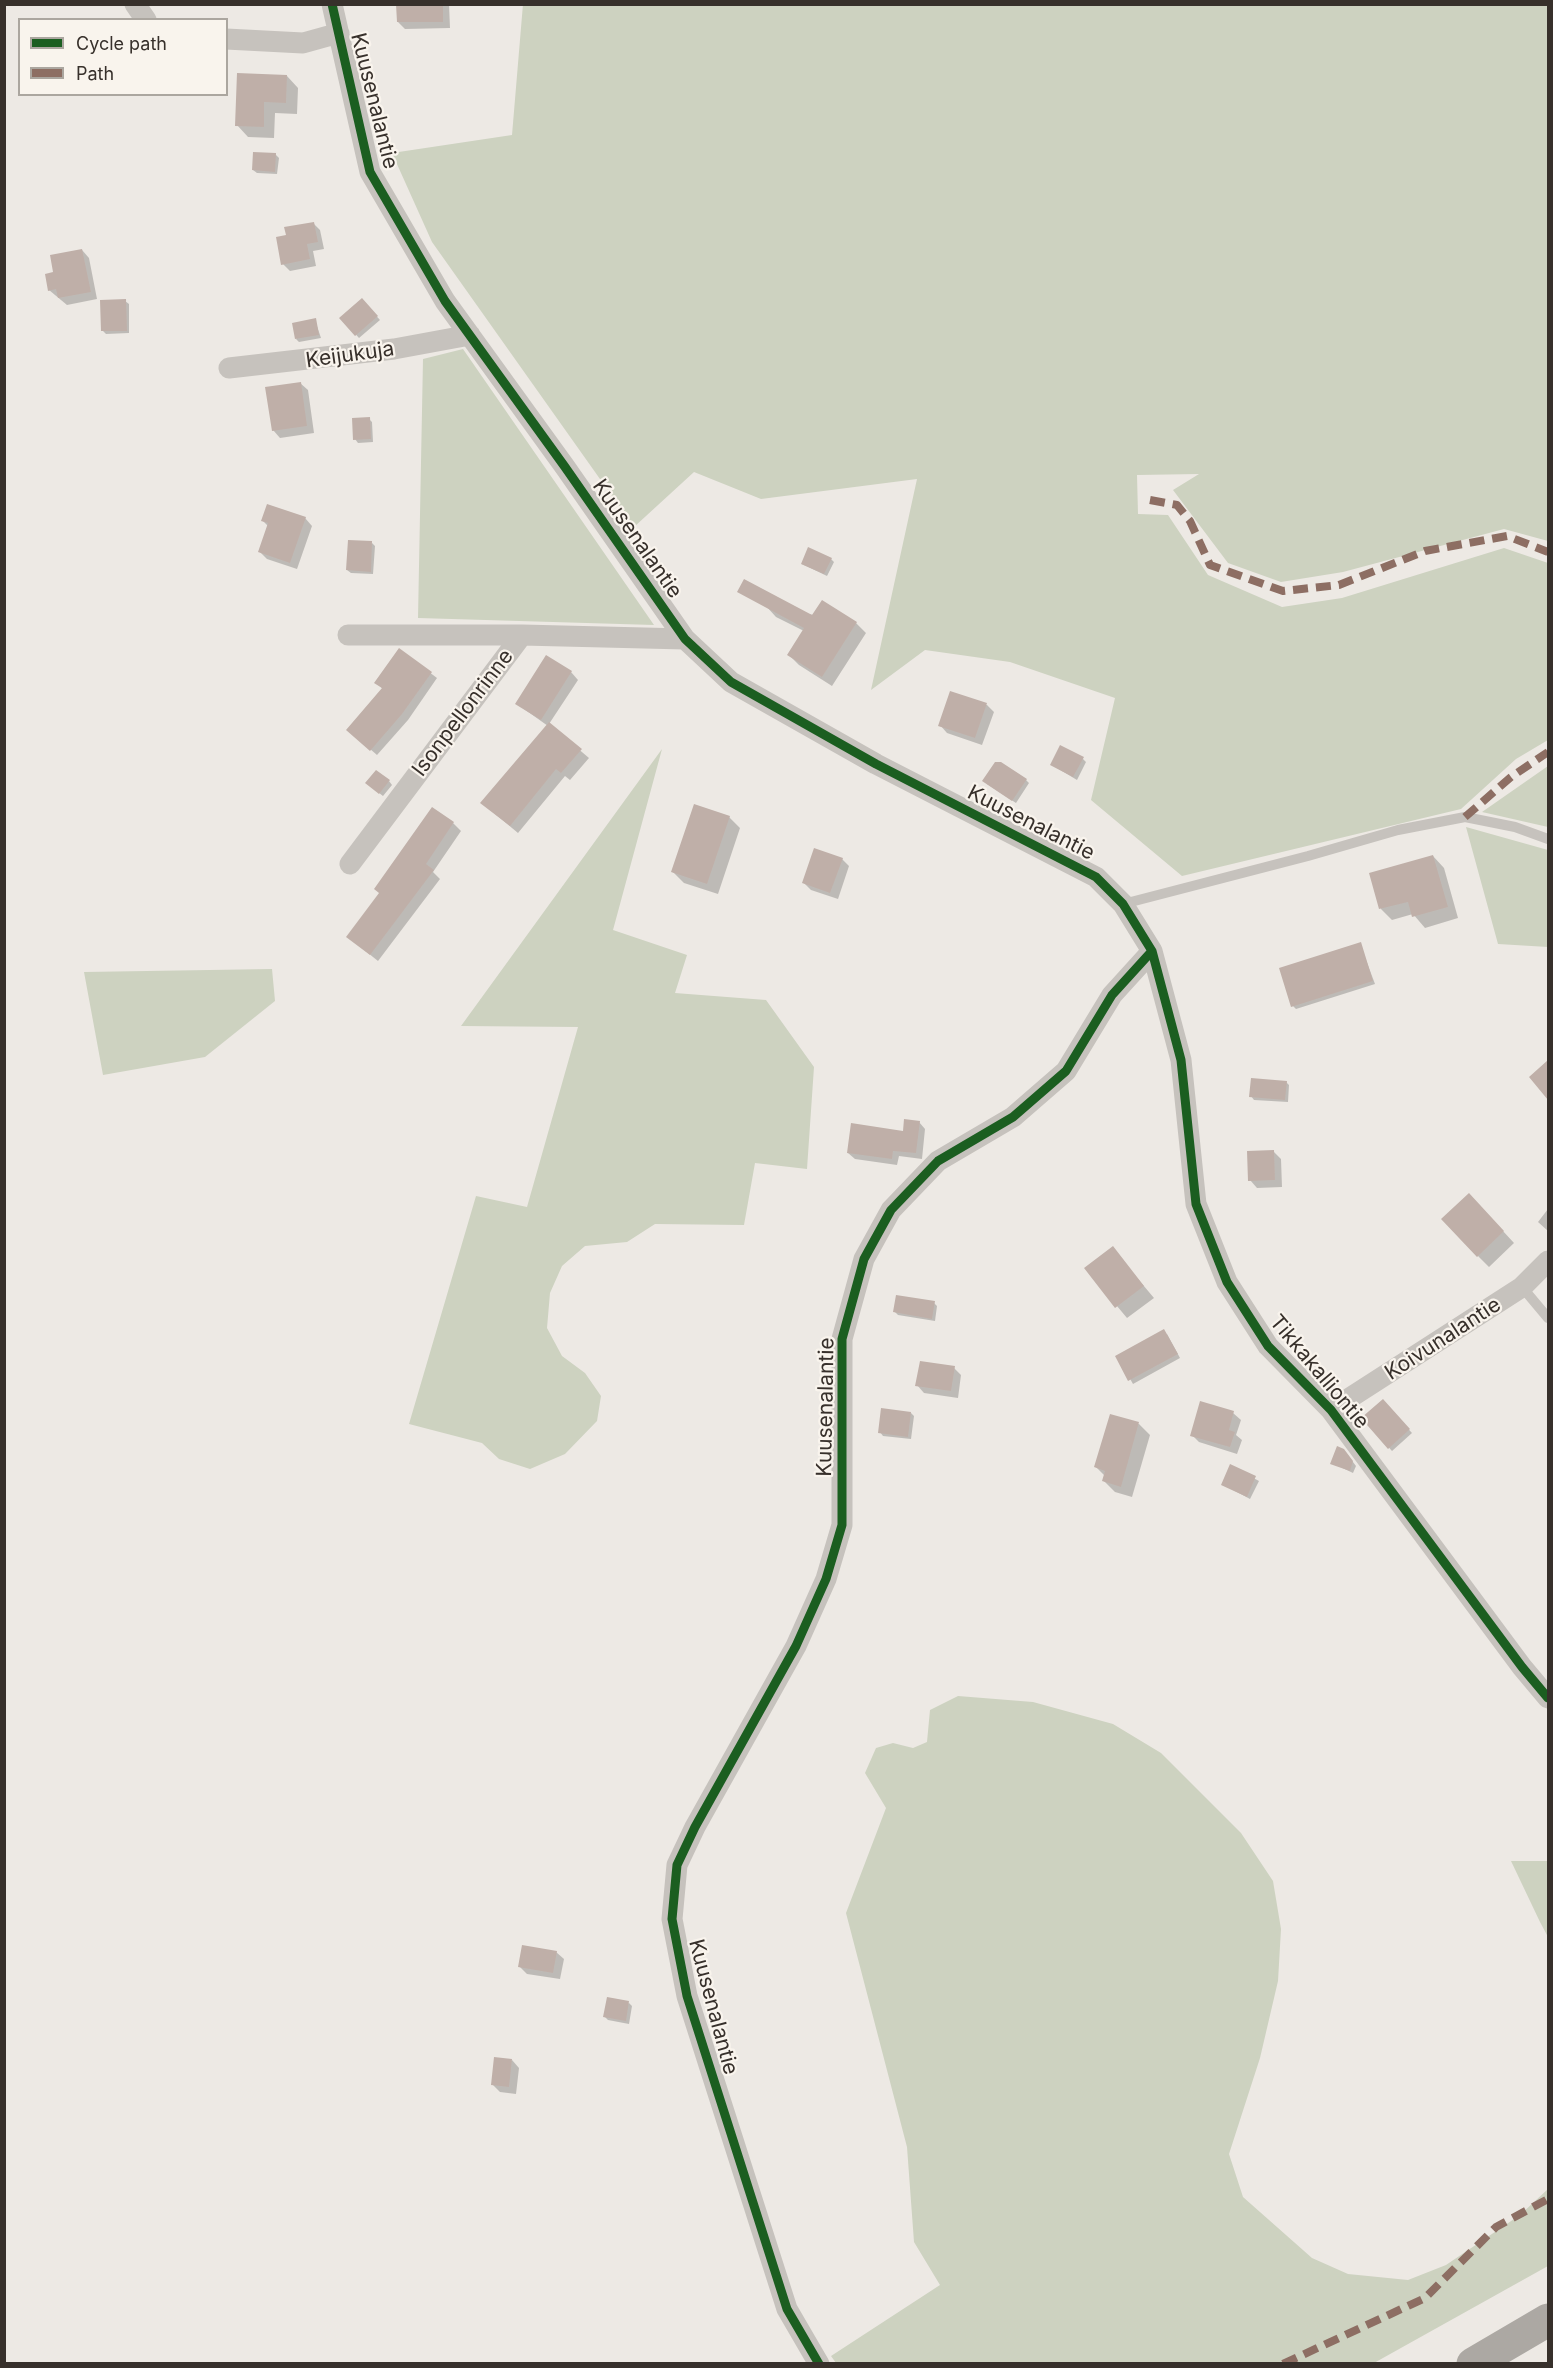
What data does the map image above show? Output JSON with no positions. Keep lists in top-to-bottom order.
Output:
{
  "streets": {
    "street": [
      "Kuusenalantie",
      "Keijukuja",
      "Isonpellonrinne",
      "Koivunalantie",
      "Tikkakalliontie"
    ]
  },
  "crossings": [
    ["Kuusenalantie", "Keijukuja"],
    ["Kuusenalantie", "Isonpellonrinne"],
    ["Kuusenalantie", "Tikkakalliontie"],
    ["Koivunalantie", "Tikkakalliontie"]
  ],
  "legend": ["Cycle path", "Path"]
}
